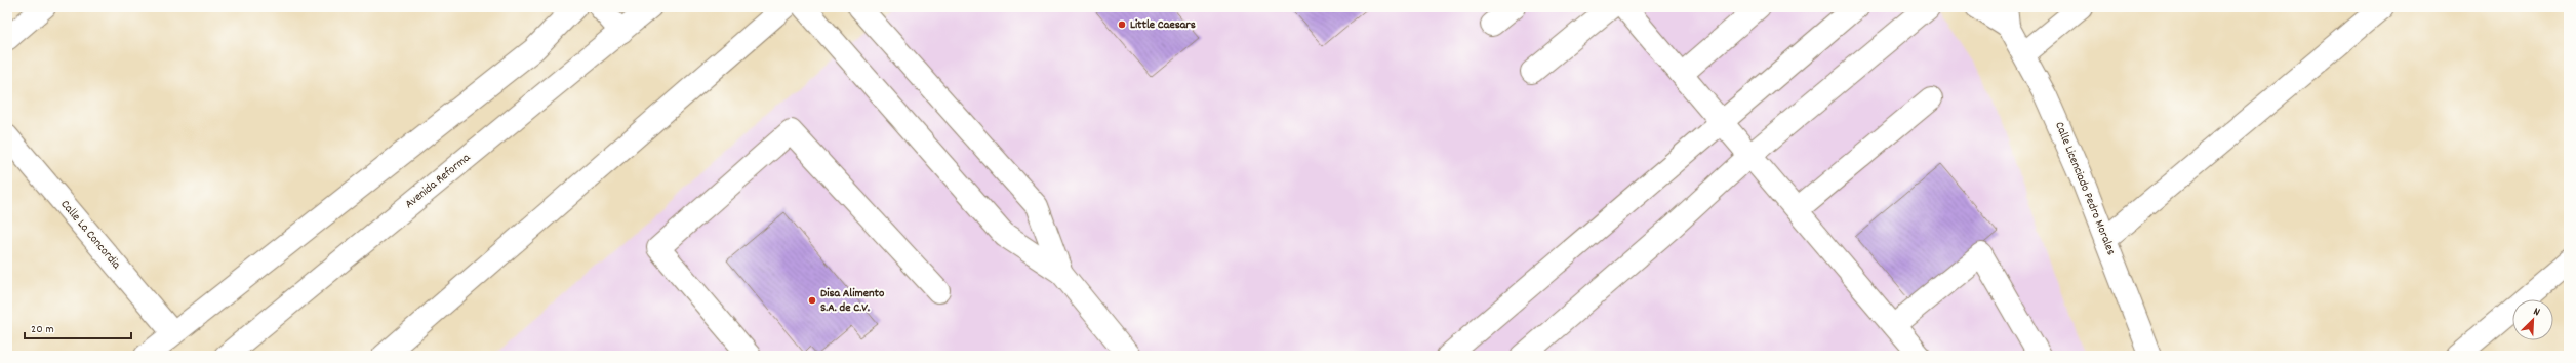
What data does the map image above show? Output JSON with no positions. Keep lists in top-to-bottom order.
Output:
{
  "streets": {
    "street": ["Avenida Reforma", "Calle Licenciado Pedro Morales", "Calle La Concordia"]
  },
  "places": ["Little Caesars", "Disa Alimento S.A. de C.V."],
  "scale_bar": "20 m",
  "north": "top right"
}
